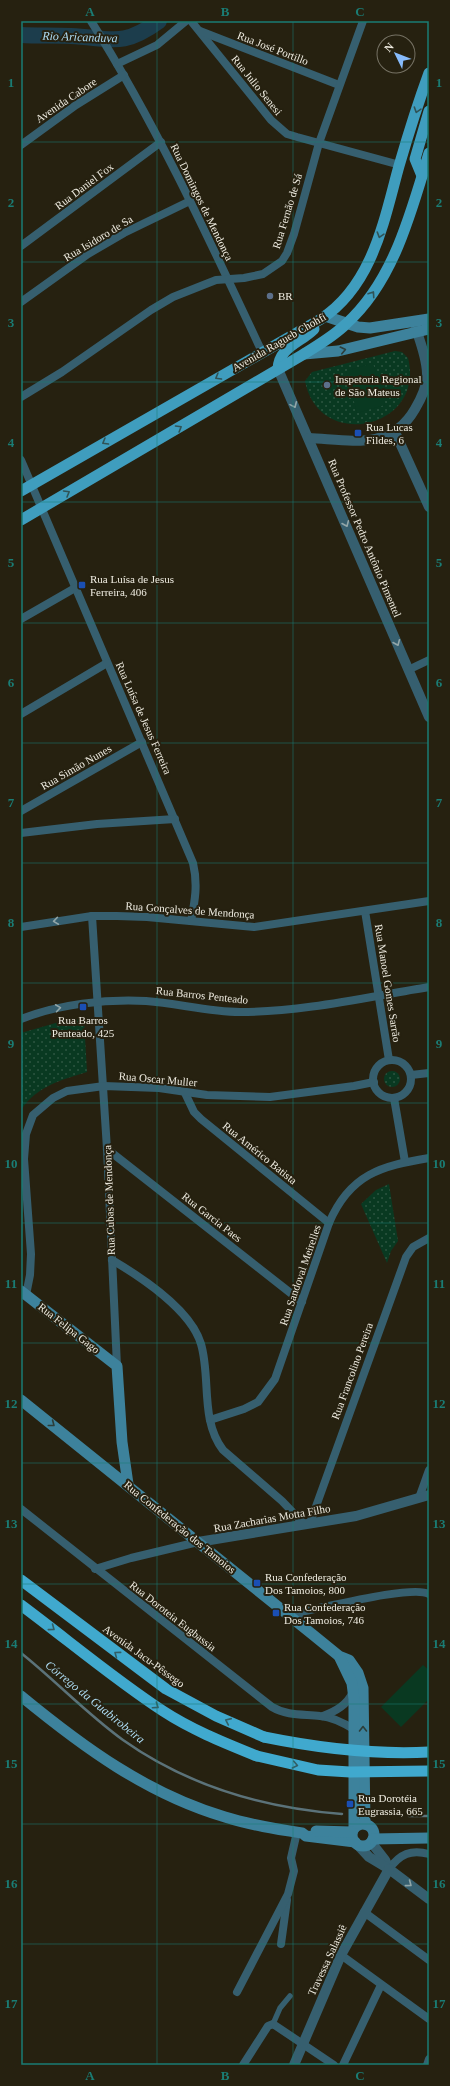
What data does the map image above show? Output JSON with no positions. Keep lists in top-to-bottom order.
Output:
{
  "streets": {
    "highway": ["Avenida Jacu-Pêssego"],
    "main road": [
      "Avenida Ragueb Chohfi",
      "Rua Cubas de Mendonça",
      "Rua Felipa Gago",
      "Rua Confederação dos Tamoios"
    ],
    "street": [
      "Rua José Portillo",
      "Rua Julio Senesi",
      "Avenida Cabore",
      "Rua Daniel Fox",
      "Rua Domingos de Mendonça",
      "Rua Fernão de Sá",
      "Rua Isidoro de Sa",
      "Rua Professor Pedro Antônio Pimentel",
      "Rua Luísa de Jesus Ferreira",
      "Rua Simão Nunes",
      "Rua Gonçalves de Mendonça",
      "Rua Manoel Gomes Sarrão",
      "Rua Barros Penteado",
      "Rua Oscar Muller",
      "Rua Américo Batista",
      "Rua Garcia Paes",
      "Rua Sandoval Meirelles",
      "Rua Francolino Pereira",
      "Rua Zacharias Motta Filho",
      "Rua Doroteia Eugbassia",
      "Travessa Salassiê"
    ]
  },
  "crossings": [
    ["Rua José Portillo", "Rua Julio Senesi"],
    ["Rua José Portillo", "Rua Fernão de Sá"],
    ["Rua Julio Senesi", "Rua Fernão de Sá"],
    ["Rua Julio Senesi", "Avenida Ragueb Chohfi"],
    ["Avenida Cabore", "Rua Domingos de Mendonça"],
    ["Rua Daniel Fox", "Rua Domingos de Mendonça"],
    ["Rua Domingos de Mendonça", "Rua Fernão de Sá"],
    ["Rua Domingos de Mendonça", "Rua Isidoro de Sa"],
    ["Rua Domingos de Mendonça", "Avenida Ragueb Chohfi"],
    ["Avenida Ragueb Chohfi", "Rua Professor Pedro Antônio Pimentel"],
    ["Avenida Ragueb Chohfi", "Rua Luísa de Jesus Ferreira"],
    ["Rua Luísa de Jesus Ferreira", "Rua Simão Nunes"],
    ["Rua Luísa de Jesus Ferreira", "Rua Gonçalves de Mendonça"],
    ["Rua Gonçalves de Mendonça", "Rua Manoel Gomes Sarrão"],
    ["Rua Gonçalves de Mendonça", "Rua Cubas de Mendonça"],
    ["Rua Manoel Gomes Sarrão", "Rua Barros Penteado"],
    ["Rua Manoel Gomes Sarrão", "Rua Oscar Muller"],
    ["Rua Barros Penteado", "Rua Cubas de Mendonça"],
    ["Rua Oscar Muller", "Rua Américo Batista"],
    ["Rua Oscar Muller", "Rua Cubas de Mendonça"],
    ["Rua Oscar Muller", "Rua Felipa Gago"],
    ["Rua Américo Batista", "Rua Sandoval Meirelles"],
    ["Rua Cubas de Mendonça", "Rua Garcia Paes"],
    ["Rua Cubas de Mendonça", "Rua Felipa Gago"],
    ["Rua Cubas de Mendonça", "Rua Confederação dos Tamoios"],
    ["Rua Garcia Paes", "Rua Sandoval Meirelles"],
    ["Rua Francolino Pereira", "Rua Zacharias Motta Filho"],
    ["Rua Zacharias Motta Filho", "Rua Confederação dos Tamoios"],
    ["Rua Zacharias Motta Filho", "Rua Doroteia Eugbassia"],
    ["Rua Confederação dos Tamoios", "Rua Doroteia Eugbassia"]
  ],
  "one_way": ["Rua Professor Pedro Antônio Pimentel"],
  "water": ["Rio Aricanduva", "Córrego da Guabirobeira"],
  "places": {
    "other": ["BR", "Inspetoria Regional de São Mateus"],
    "transit": [
      "Rua Lucas Fildes, 6",
      "Rua Luísa de Jesus Ferreira, 406",
      "Rua Barros Penteado, 425",
      "Rua Confederação Dos Tamoios, 800",
      "Rua Confederação Dos Tamoios, 746",
      "Rua Dorotéia Eugrassia, 665"
    ]
  },
  "north": "top left",
  "grid": {
    "columns": ["A", "B", "C"],
    "rows": [
      "1",
      "2",
      "3",
      "4",
      "5",
      "6",
      "7",
      "8",
      "9",
      "10",
      "11",
      "12",
      "13",
      "14",
      "15",
      "16",
      "17"
    ]
  }
}
